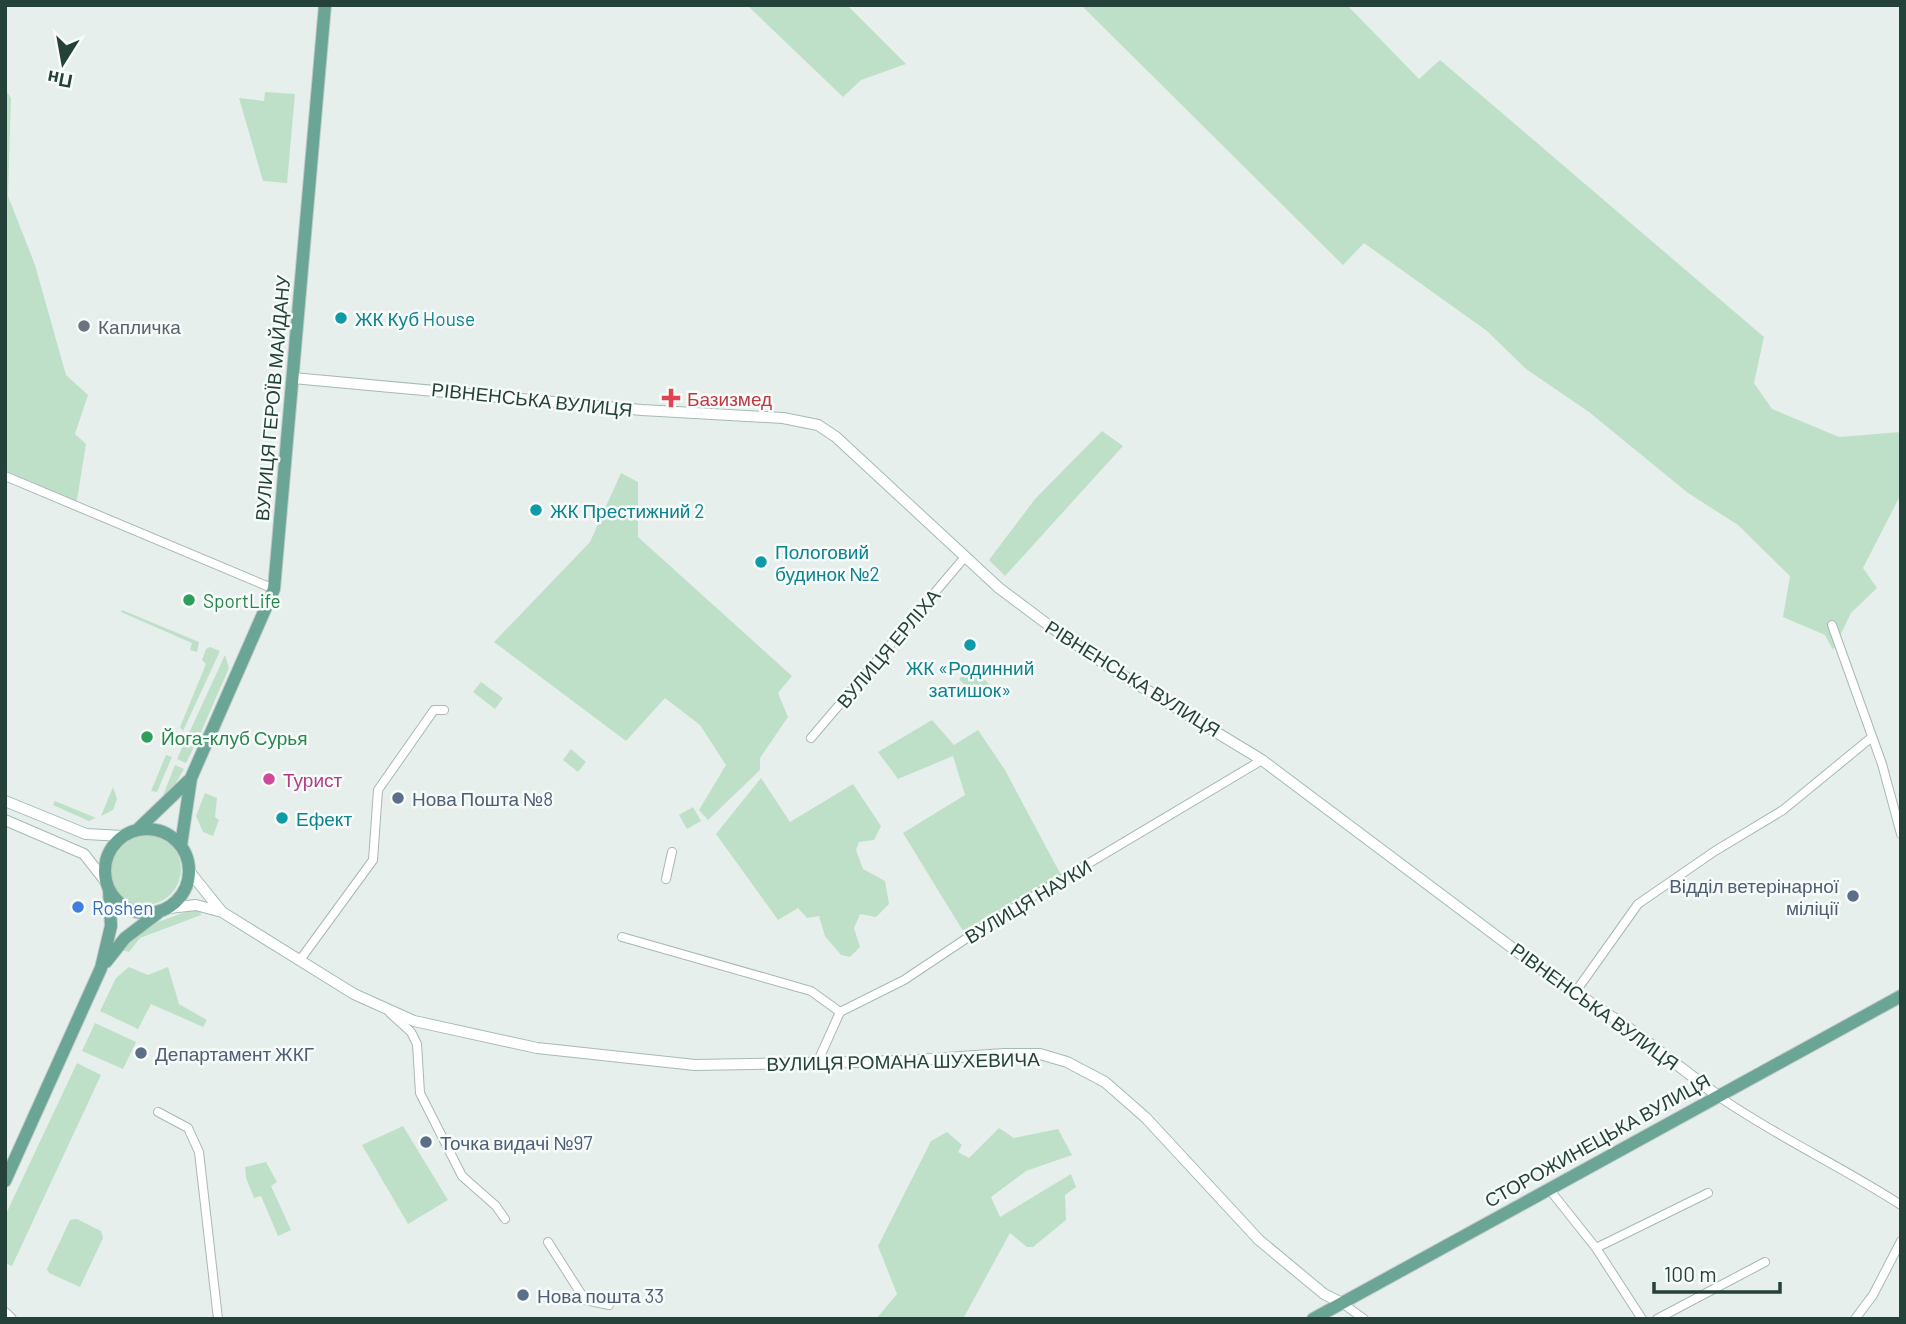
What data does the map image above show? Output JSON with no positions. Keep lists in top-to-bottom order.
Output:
{
  "streets": {
    "main road": ["ВУЛИЦЯ ГЕРОЇВ МАЙДАНУ", "СТОРОЖИНЕЦЬКА ВУЛИЦЯ"],
    "street": [
      "РІВНЕНСЬКА ВУЛИЦЯ",
      "ВУЛИЦЯ ЕРЛІХА",
      "ВУЛИЦЯ НАУКИ",
      "ВУЛИЦЯ РОМАНА ШУХЕВИЧА"
    ]
  },
  "crossings": [
    ["ВУЛИЦЯ ГЕРОЇВ МАЙДАНУ", "РІВНЕНСЬКА ВУЛИЦЯ"],
    ["РІВНЕНСЬКА ВУЛИЦЯ", "ВУЛИЦЯ ЕРЛІХА"],
    ["РІВНЕНСЬКА ВУЛИЦЯ", "ВУЛИЦЯ НАУКИ"],
    ["РІВНЕНСЬКА ВУЛИЦЯ", "СТОРОЖИНЕЦЬКА ВУЛИЦЯ"],
    ["ВУЛИЦЯ РОМАНА ШУХЕВИЧА", "СТОРОЖИНЕЦЬКА ВУЛИЦЯ"]
  ],
  "places": {
    "other": [
      "ЖК Куб House",
      "Капличка",
      "ЖК Престижний 2",
      "Пологовий будинок №2",
      "SportLife",
      "ЖК «Родинний затишок»",
      "Йога-клуб Сурья",
      "Турист",
      "Нова Пошта №8",
      "Ефект",
      "Відділ ветерінарної міліції",
      "Roshen",
      "Департамент ЖКГ",
      "Точка видачі №97",
      "Нова пошта 33"
    ],
    "health": ["Базизмед"]
  },
  "scale_bar": "100 m",
  "north": "bottom"
}
